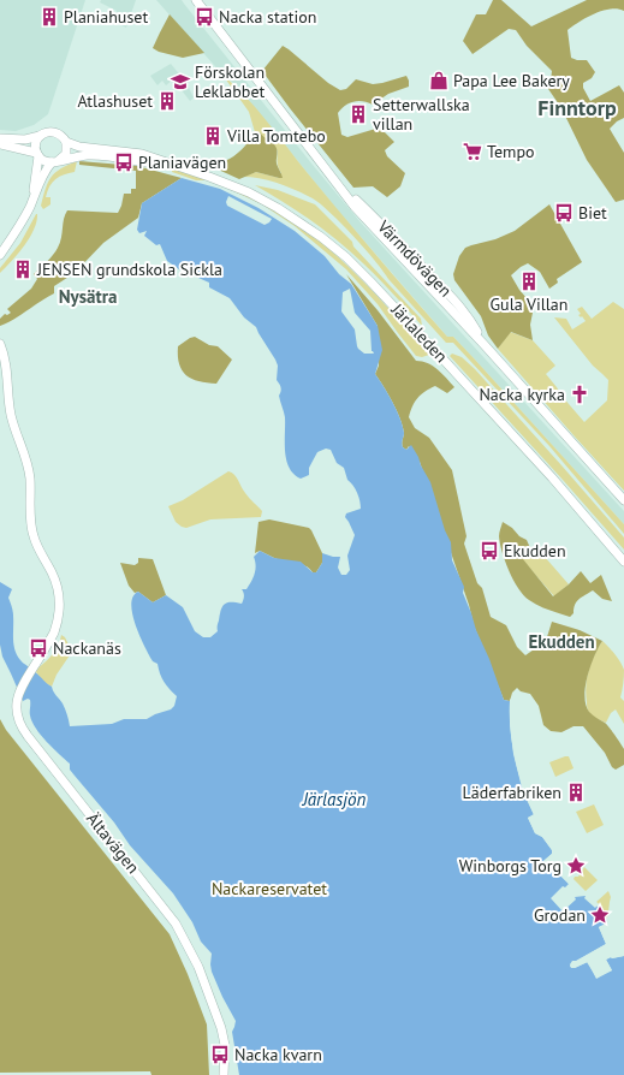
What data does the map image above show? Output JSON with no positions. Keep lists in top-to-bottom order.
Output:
{
  "streets": {
    "main road": ["Värmdövägen", "Järlaleden", "Ältavägen"]
  },
  "districts": ["Finntorp", "Nysätra", "Ekudden"],
  "water": ["Järlasjön"],
  "parks": ["Nackareservatet"],
  "places": {
    "building": [
      "Planiahuset",
      "Atlashuset",
      "Setterwallska villan",
      "Villa Tomtebo",
      "JENSEN grundskola Sickla",
      "Gula Villan",
      "Läderfabriken"
    ],
    "bus stop": [
      "Nacka station",
      "Planiavägen",
      "Biet",
      "Ekudden",
      "Nackanäs",
      "Nacka kvarn"
    ],
    "shop": ["Papa Lee Bakery"],
    "school or university": ["Förskolan Leklabbet"],
    "supermarket": ["Tempo"],
    "church": ["Nacka kyrka"],
    "place": ["Winborgs Torg", "Grodan"]
  }
}
